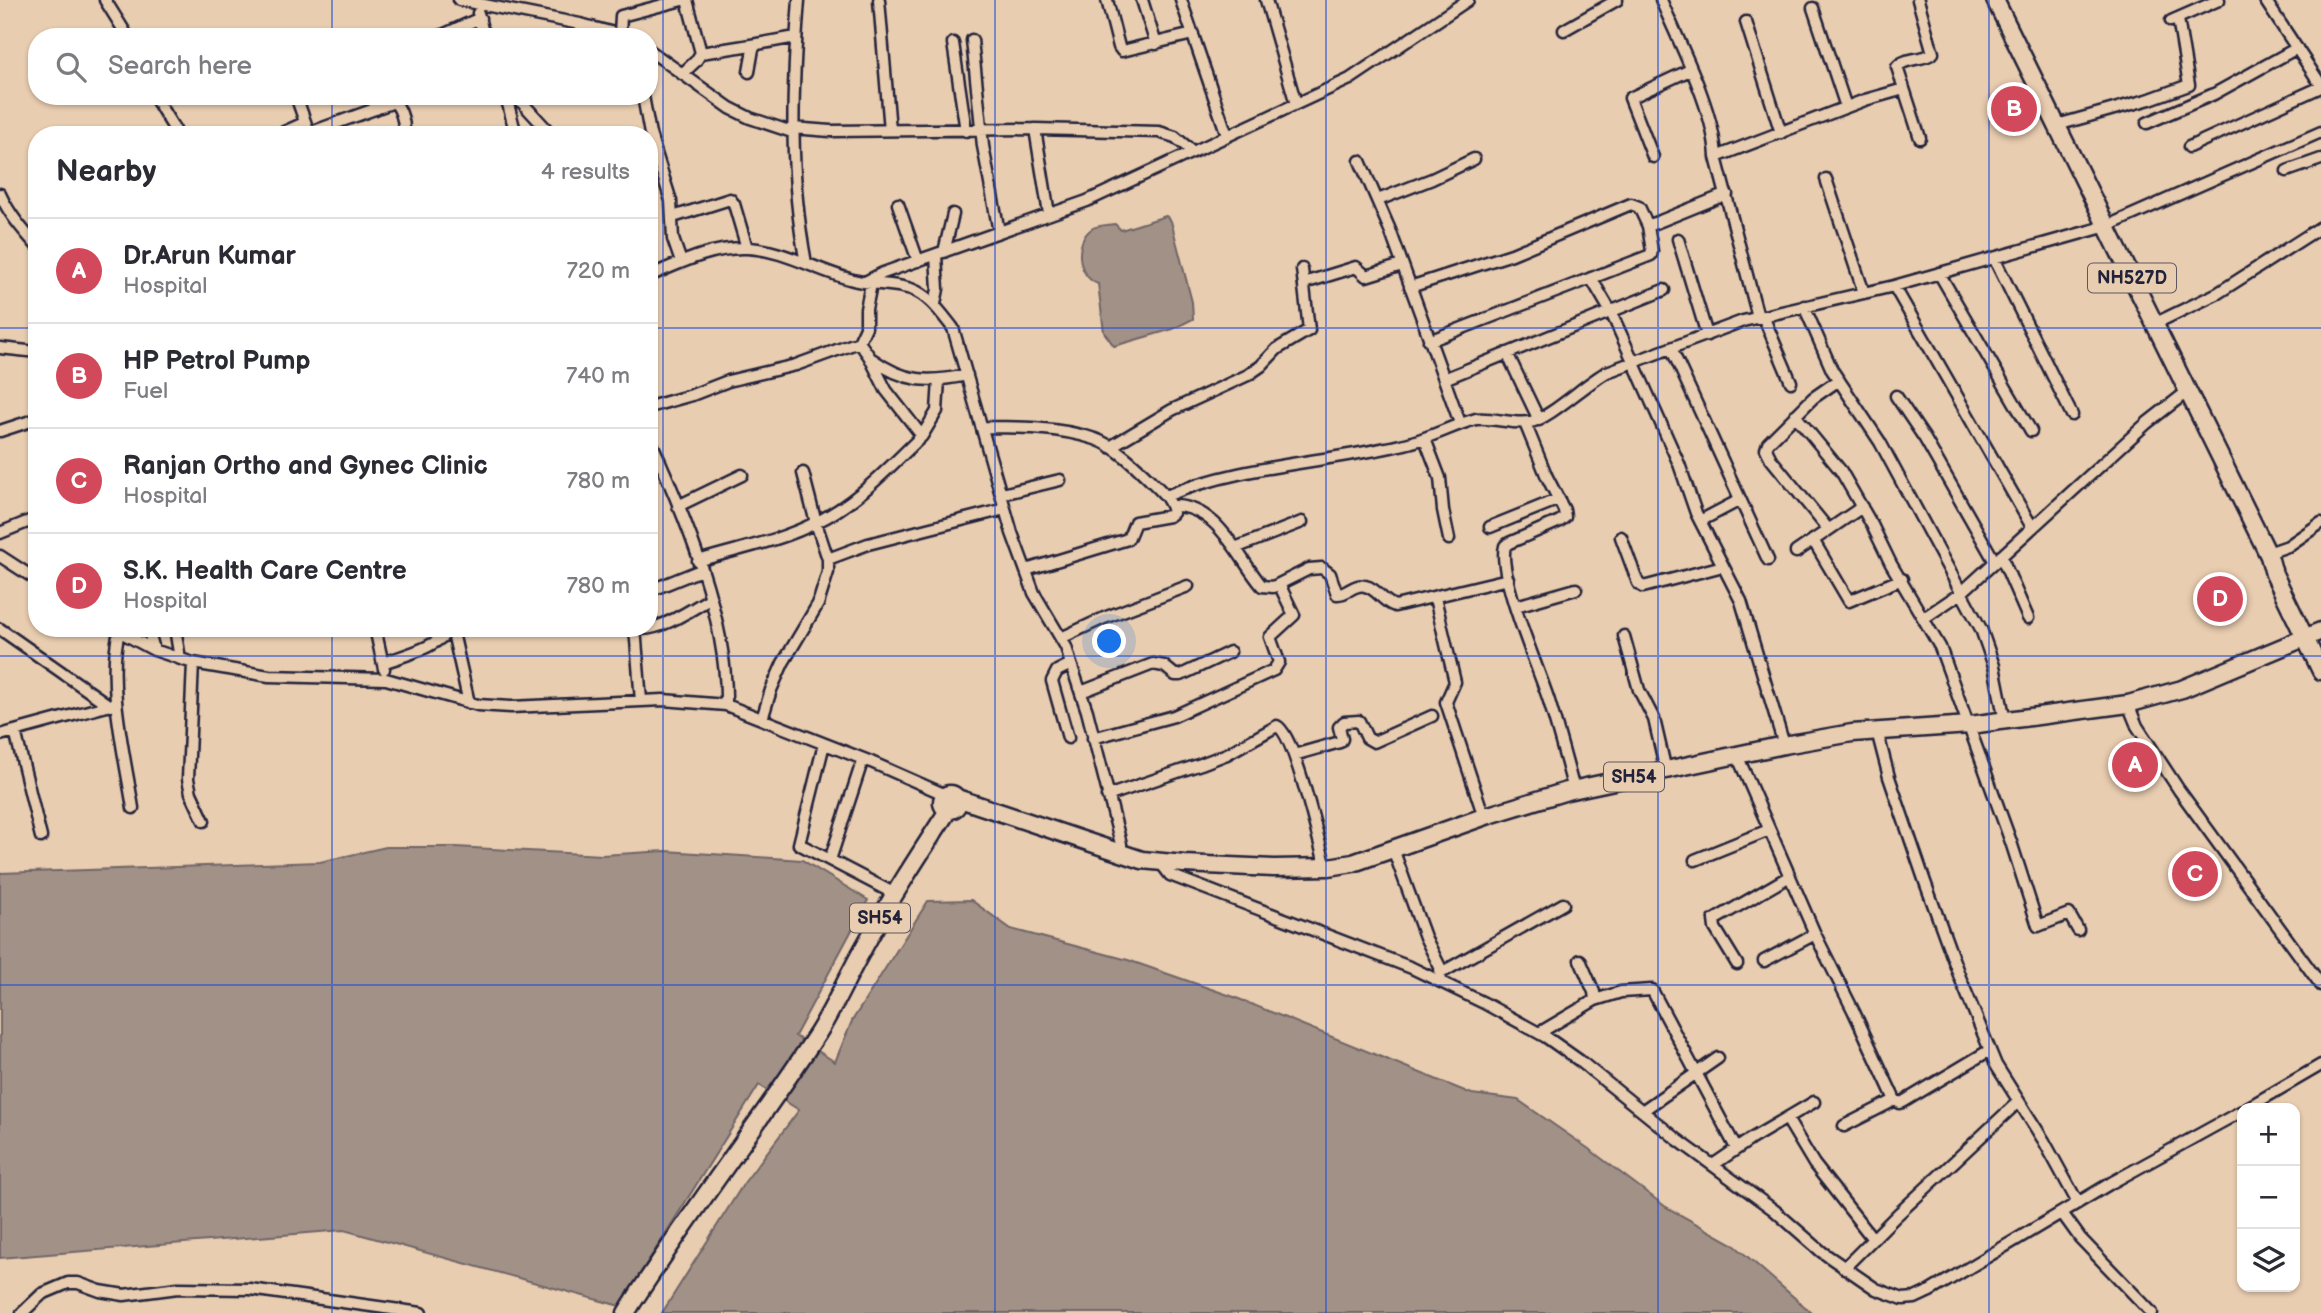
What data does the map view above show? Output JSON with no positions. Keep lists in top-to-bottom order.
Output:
{
  "streets": {
    "main road": ["NH527D", "SH54"]
  },
  "crossings": [
    ["NH527D", "SH54"]
  ],
  "page": {
    "search": "Search here",
    "pins": [
      "B",
      "D",
      "A",
      "C"
    ],
    "heading": ["Nearby", "4 results"],
    "list": [
      {
        "mark": "A",
        "name": "Dr.Arun Kumar",
        "note": "Hospital",
        "value": "720 m"
      },
      {
        "mark": "B",
        "name": "HP Petrol Pump",
        "note": "Fuel",
        "value": "740 m"
      },
      {
        "mark": "C",
        "name": "Ranjan Ortho and Gynec Clinic",
        "note": "Hospital",
        "value": "780 m"
      },
      {
        "mark": "D",
        "name": "S.K. Health Care Centre",
        "note": "Hospital",
        "value": "780 m"
      }
    ],
    "map_buttons": ["+", "−"]
  }
}
